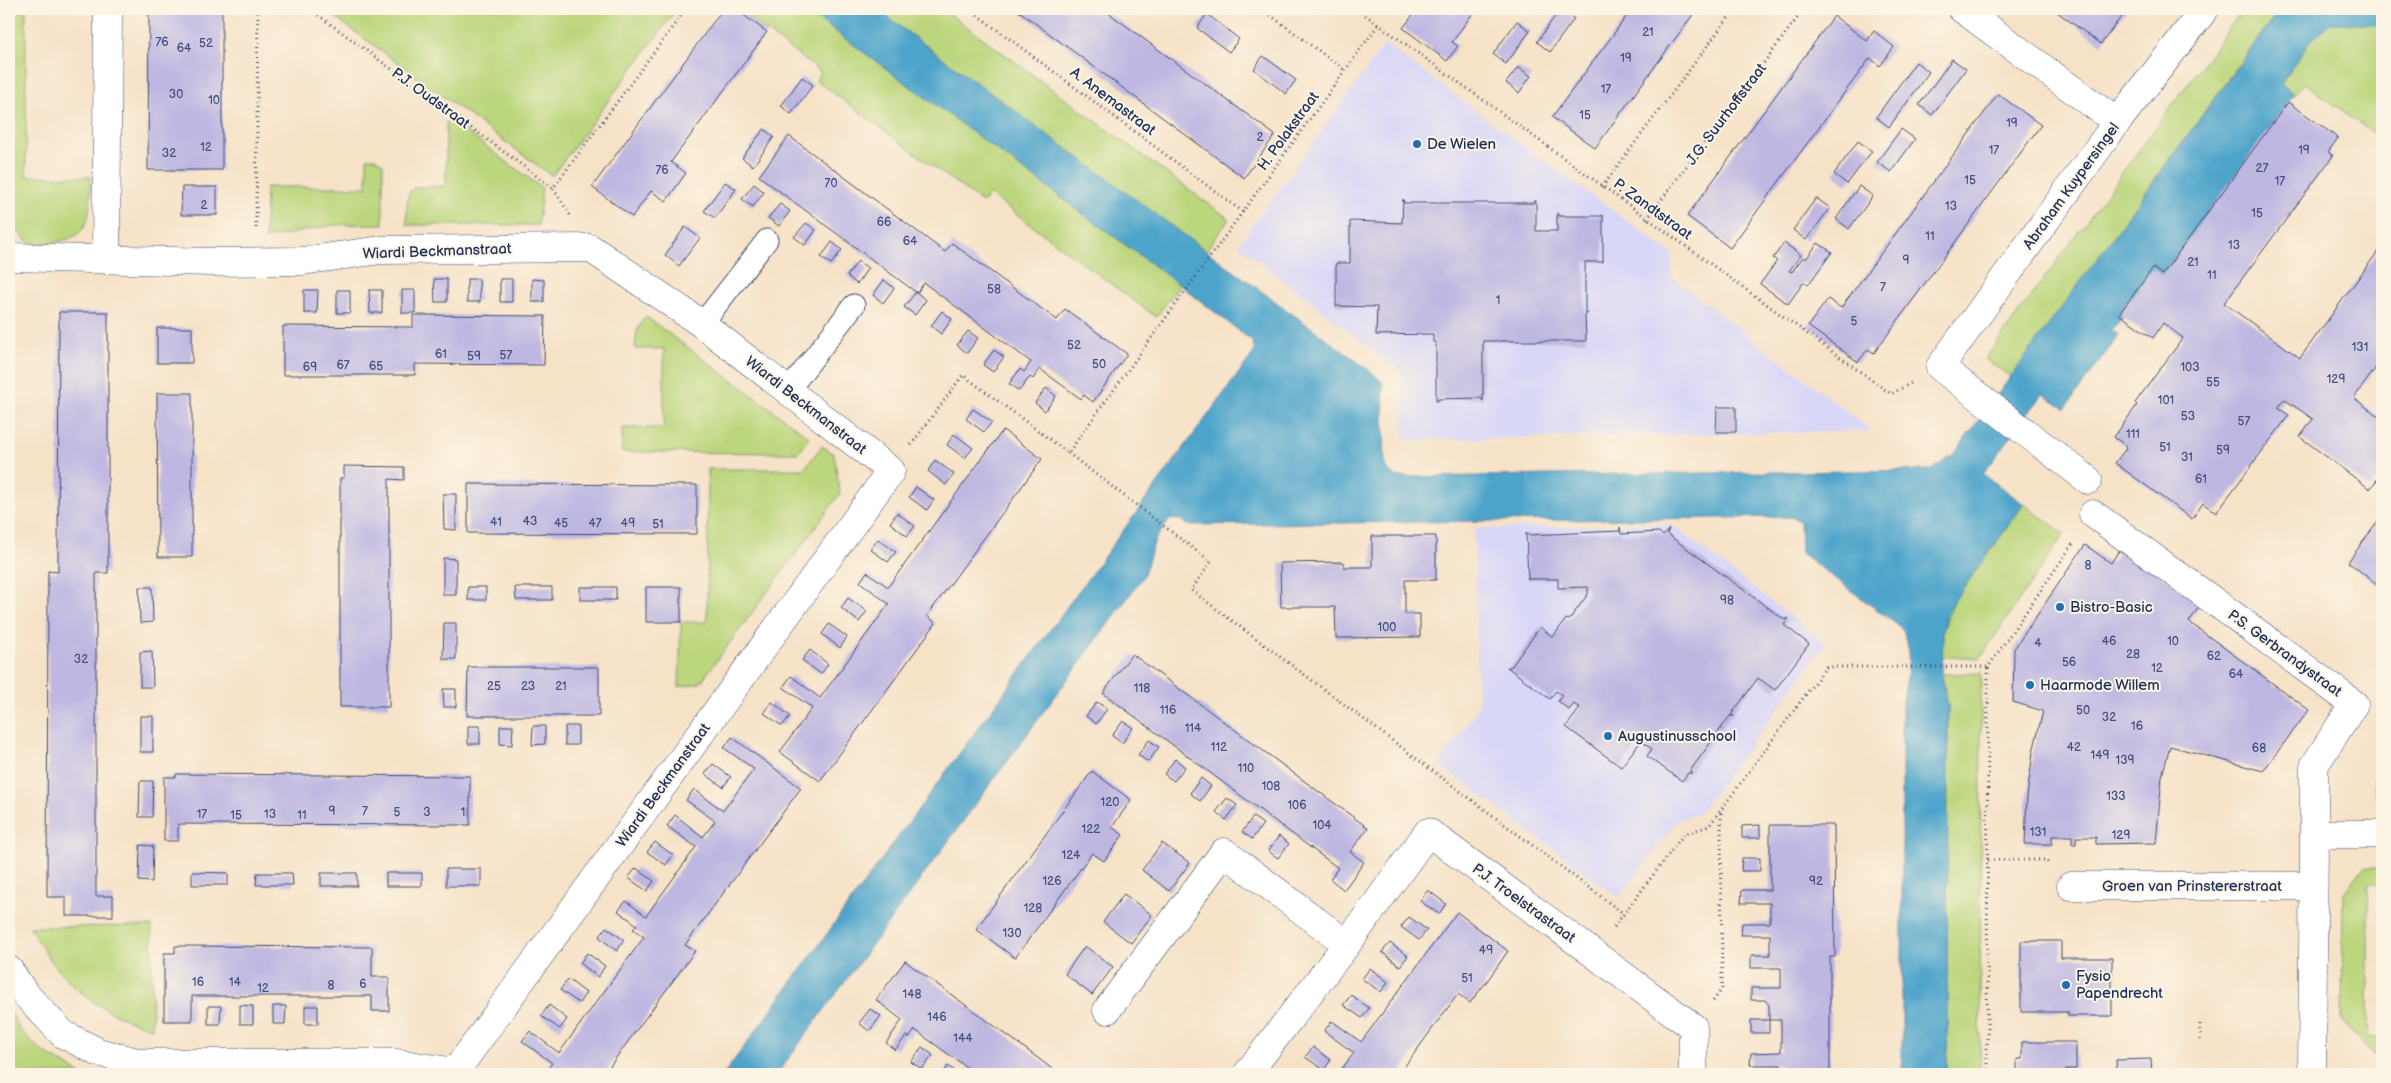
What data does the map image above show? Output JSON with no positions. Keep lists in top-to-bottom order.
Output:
{
  "streets": {
    "street": [
      "Abraham Kuypersingel",
      "Wiardi Beckmanstraat",
      "P.S. Gerbrandystraat",
      "Groen van Prinstererstraat",
      "P.J. Troelstrastraat"
    ],
    "path": [
      "P.J. Oudstraat",
      "A. Anemastraat",
      "J.G. Suurhoffstraat",
      "H. Polakstraat",
      "P. Zandtstraat"
    ]
  },
  "crossings": [
    ["A. Anemastraat", "H. Polakstraat"],
    ["J.G. Suurhoffstraat", "P. Zandtstraat"],
    ["H. Polakstraat", "P. Zandtstraat"],
    ["Abraham Kuypersingel", "P. Zandtstraat"]
  ],
  "places": [
    "De Wielen",
    "Bistro-Basic",
    "Haarmode Willem",
    "Augustinusschool",
    "Fysio Papendrecht"
  ],
  "house_numbers": [
    "21",
    "76",
    "52",
    "64",
    "19",
    "17",
    "30",
    "10",
    "15",
    "19",
    "2",
    "12",
    "17",
    "19",
    "32",
    "27",
    "76",
    "15",
    "17",
    "70",
    "2",
    "13",
    "15",
    "66",
    "11",
    "64",
    "13",
    "9",
    "21",
    "11",
    "7",
    "58",
    "1",
    "5",
    "52",
    "131",
    "61",
    "57",
    "59",
    "50",
    "67",
    "65",
    "69",
    "103",
    "129",
    "55",
    "101",
    "53",
    "57",
    "111",
    "51",
    "59",
    "31",
    "61",
    "43",
    "41",
    "45",
    "47",
    "49",
    "51",
    "8",
    "98",
    "100",
    "46",
    "10",
    "4",
    "28",
    "62",
    "32",
    "56",
    "12",
    "64",
    "25",
    "23",
    "21",
    "118",
    "116",
    "50",
    "32",
    "16",
    "114",
    "112",
    "42",
    "68",
    "149",
    "139",
    "110",
    "108",
    "133",
    "120",
    "106",
    "9",
    "7",
    "5",
    "3",
    "1",
    "17",
    "13",
    "15",
    "11",
    "104",
    "122",
    "131",
    "129",
    "124",
    "126",
    "92",
    "128",
    "130",
    "49",
    "51",
    "16",
    "14",
    "6",
    "8",
    "12",
    "148",
    "146",
    "144"
  ]
}
